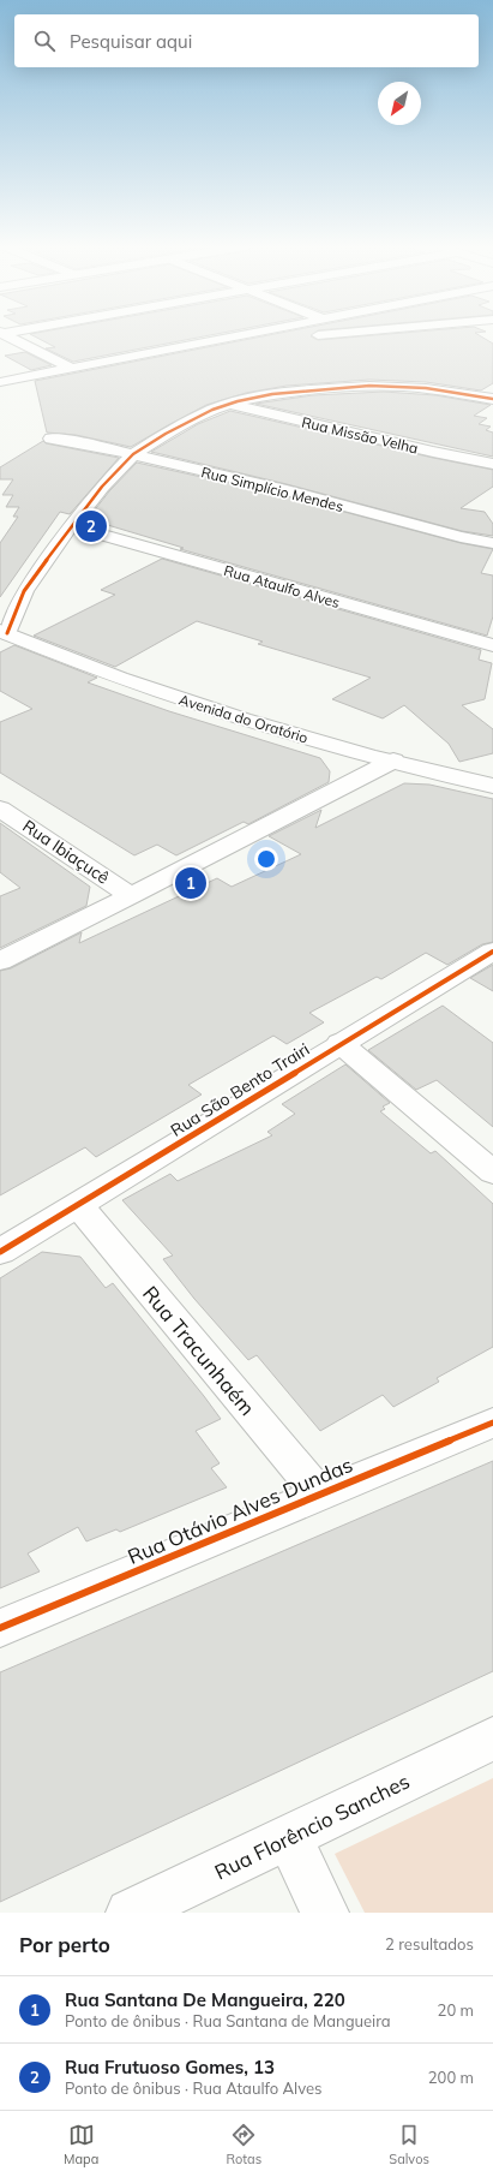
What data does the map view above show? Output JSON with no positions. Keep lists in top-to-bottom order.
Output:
{
  "streets": {
    "street": [
      "Rua Missão Velha",
      "Rua Simplício Mendes",
      "Rua Ataulfo Alves",
      "Avenida do Oratório",
      "Rua Ibiaçucê",
      "Rua São Bento Trairi",
      "Rua Tracunhaém",
      "Rua Otávio Alves Dundas",
      "Rua Florêncio Sanches"
    ]
  },
  "crossings": [
    ["Rua São Bento Trairi", "Rua Tracunhaém"],
    ["Rua Tracunhaém", "Rua Otávio Alves Dundas"]
  ],
  "north": "bottom left",
  "page": {
    "search": "Pesquisar aqui",
    "pins": ["2", "1"],
    "heading": ["Por perto", "2 resultados"],
    "list": [
      {
        "mark": "1",
        "name": "Rua Santana De Mangueira, 220",
        "note": "Ponto de ônibus · Rua Santana de Mangueira",
        "value": "20 m"
      },
      {
        "mark": "2",
        "name": "Rua Frutuoso Gomes, 13",
        "note": "Ponto de ônibus · Rua Ataulfo Alves",
        "value": "200 m"
      }
    ],
    "nav": ["Mapa", "Rotas", "Salvos"]
  }
}
